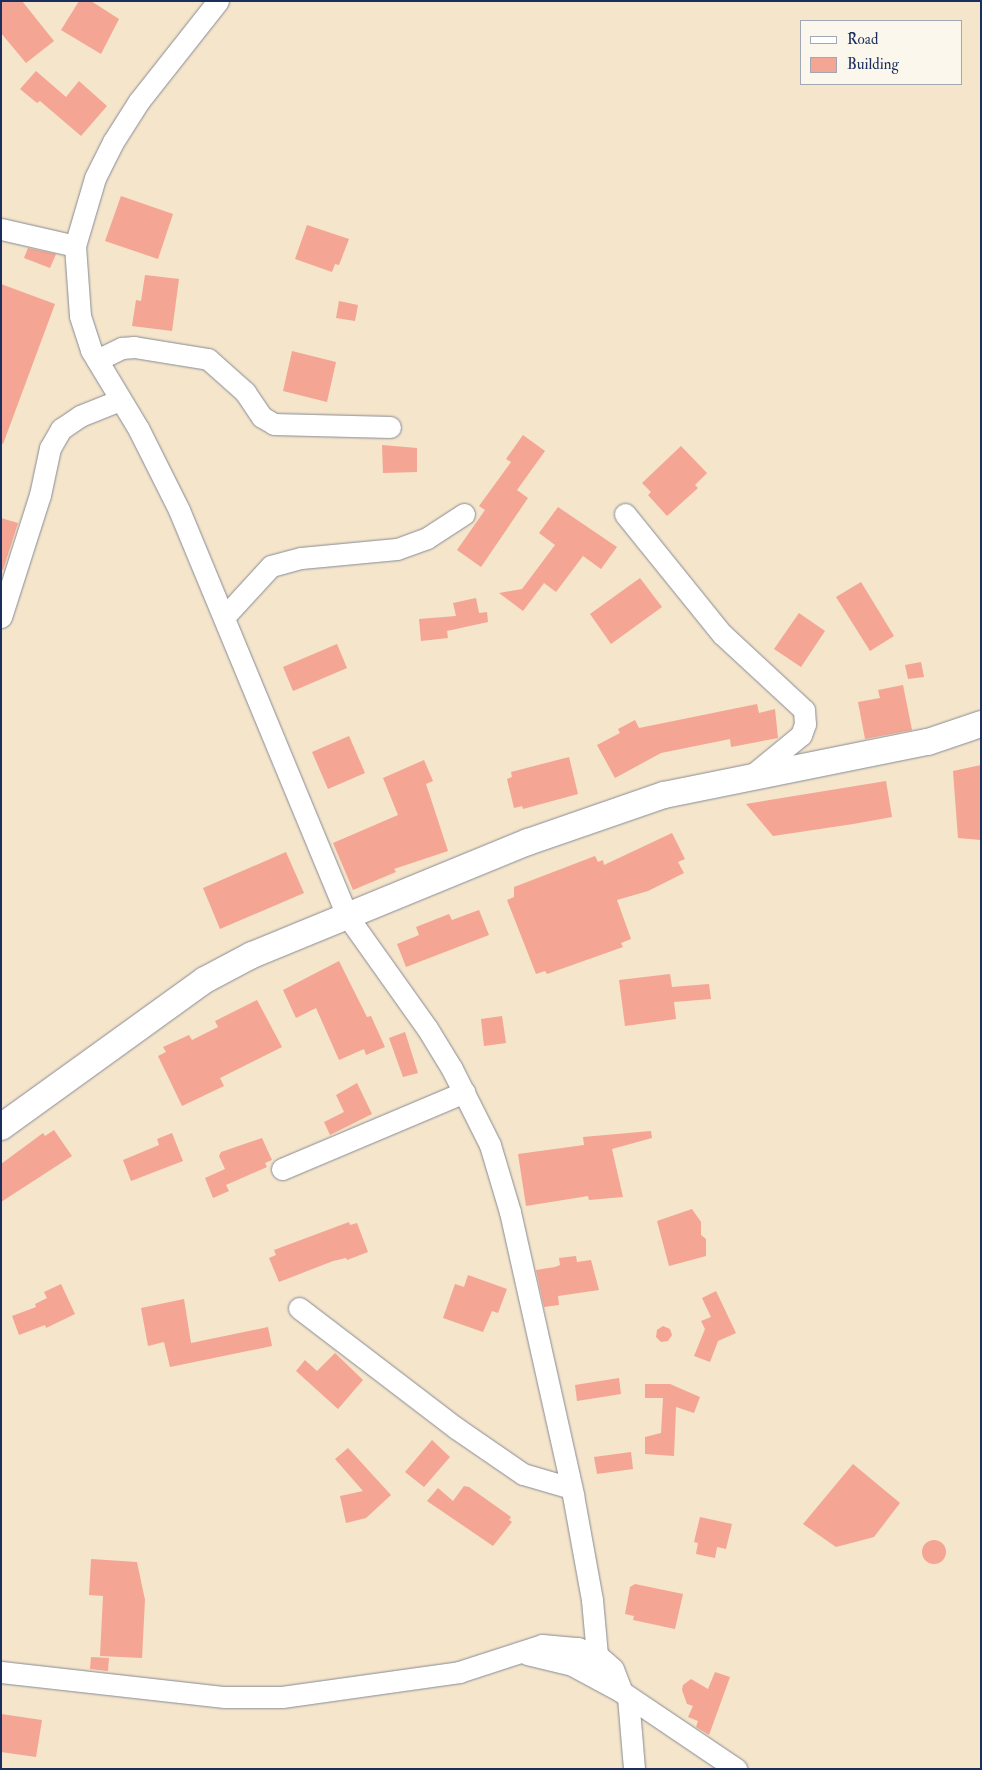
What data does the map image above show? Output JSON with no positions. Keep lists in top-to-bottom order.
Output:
{
  "legend": ["Road", "Building"]
}
